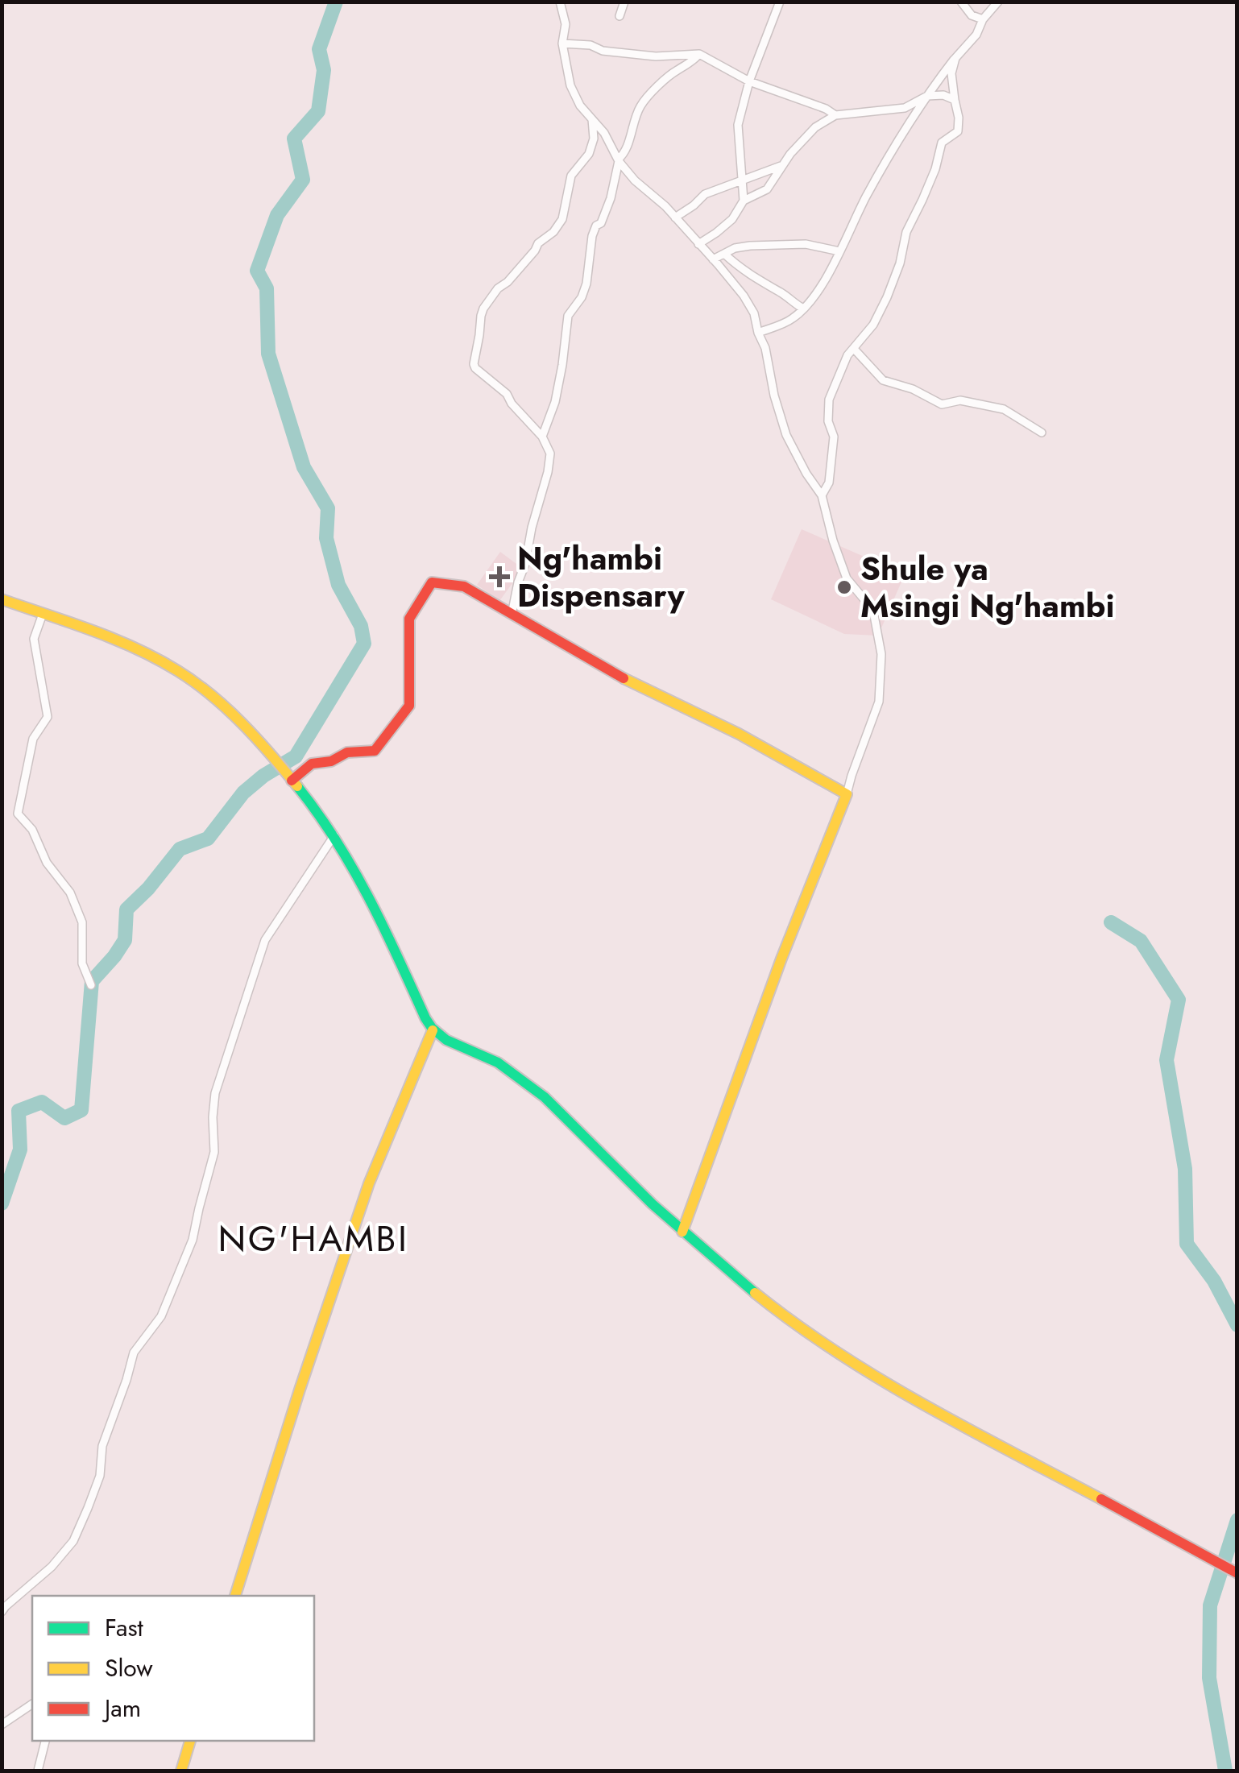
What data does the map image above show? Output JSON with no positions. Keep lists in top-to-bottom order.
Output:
{
  "districts": ["NG'HAMBI"],
  "places": {
    "health": ["Ng'hambi Dispensary"],
    "other": ["Shule ya Msingi Ng'hambi"]
  },
  "legend": ["Fast", "Slow", "Jam"]
}
